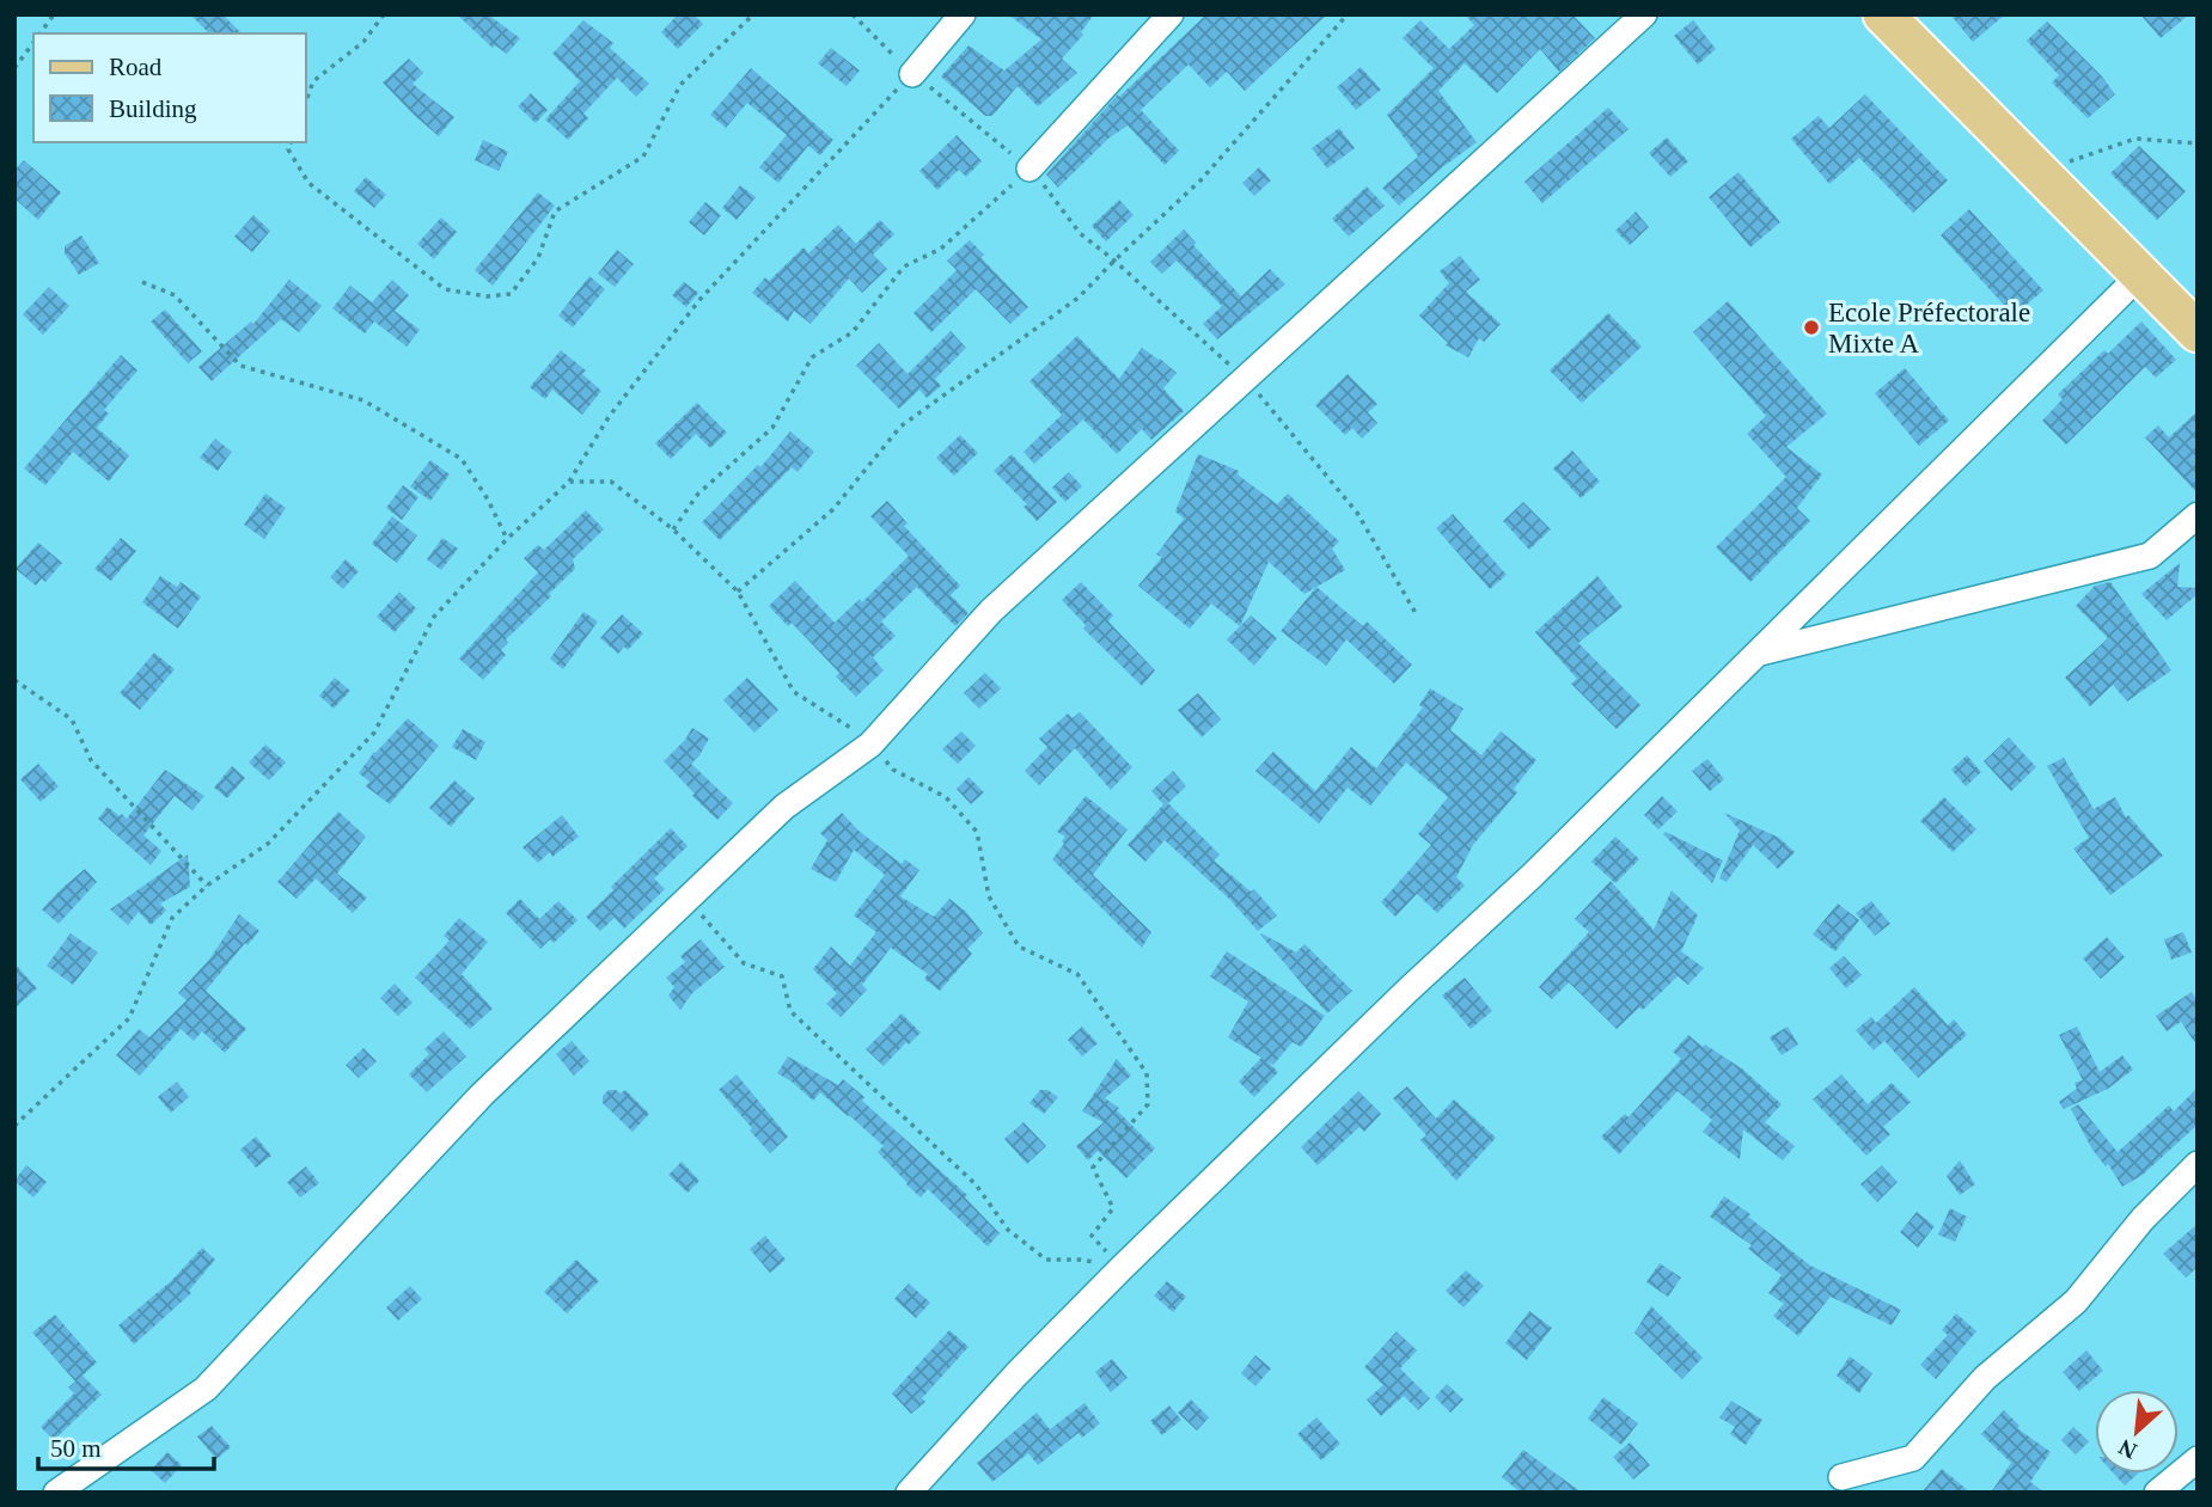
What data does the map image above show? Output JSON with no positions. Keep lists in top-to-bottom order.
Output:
{
  "places": ["Ecole Préfectorale Mixte A"],
  "legend": ["Road", "Building"],
  "scale_bar": "50 m",
  "north": "bottom left"
}
